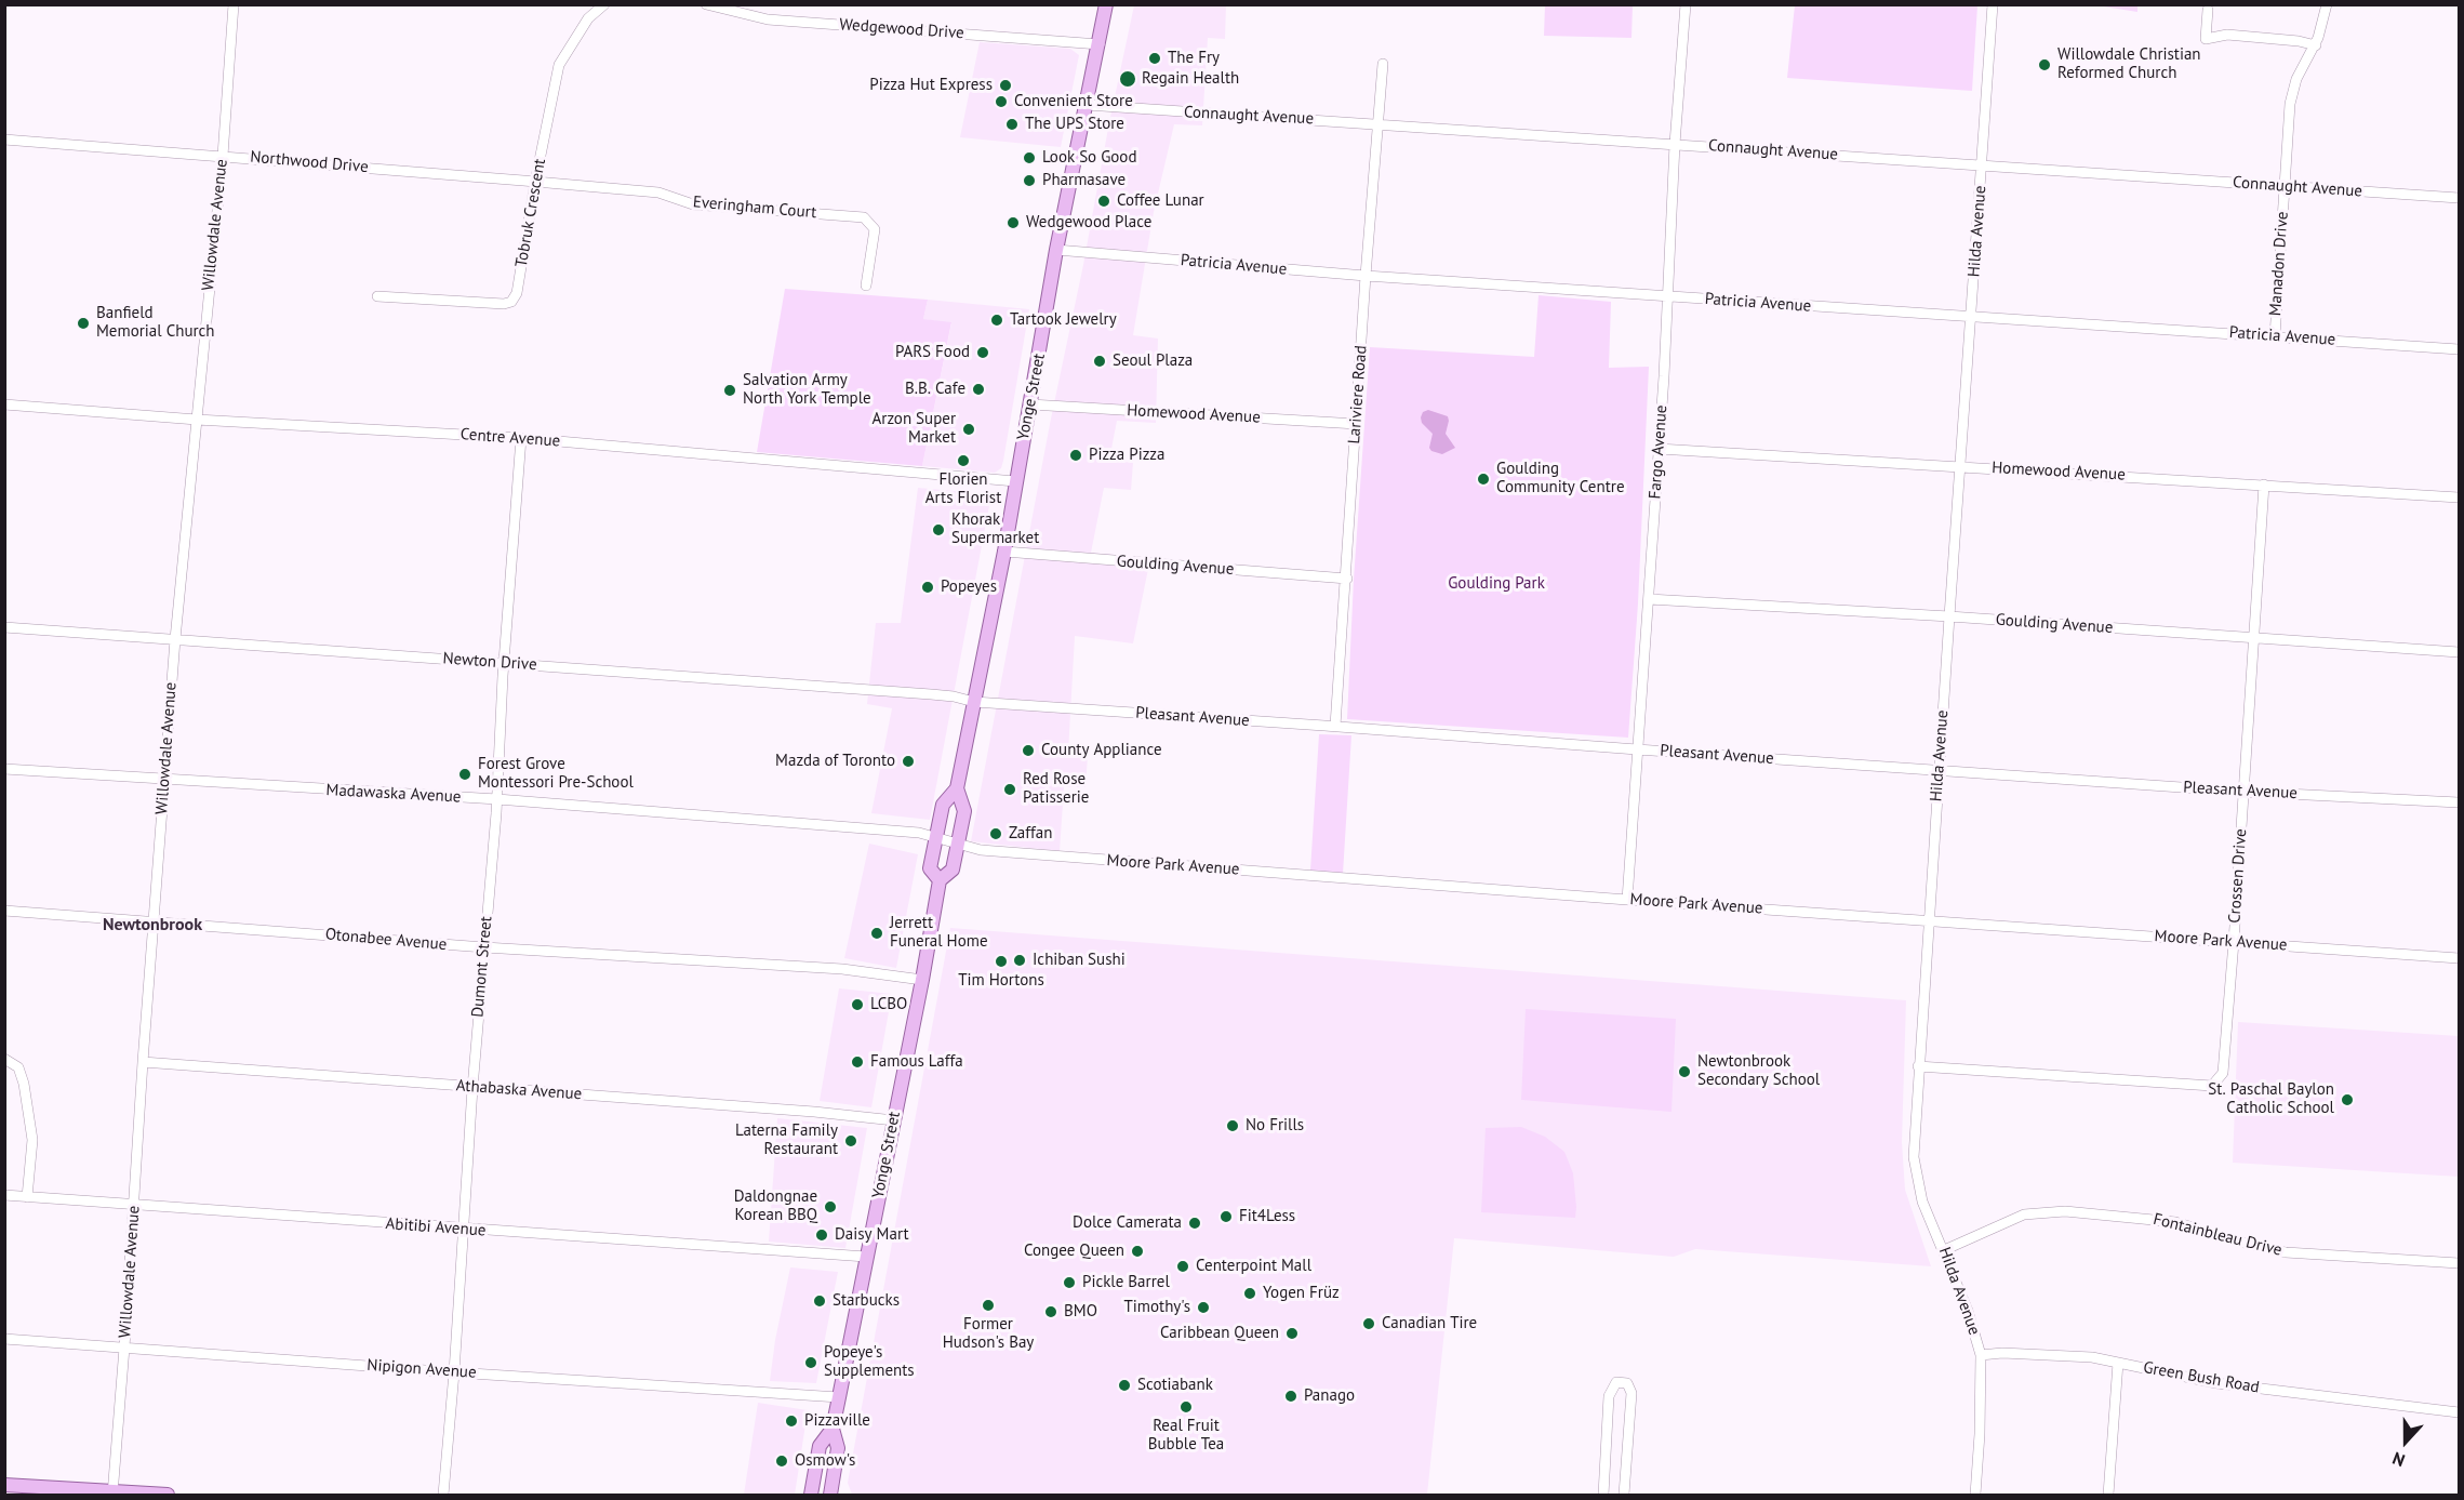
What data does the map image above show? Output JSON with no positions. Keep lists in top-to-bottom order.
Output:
{
  "streets": {
    "main road": ["Yonge Street"],
    "street": [
      "Wedgewood Drive",
      "Connaught Avenue",
      "Northwood Drive",
      "Everingham Court",
      "Tobruk Crescent",
      "Willowdale Avenue",
      "Hilda Avenue",
      "Manadon Drive",
      "Patricia Avenue",
      "Lariviere Road",
      "Homewood Avenue",
      "Centre Avenue",
      "Fargo Avenue",
      "Goulding Avenue",
      "Newton Drive",
      "Pleasant Avenue",
      "Madawaska Avenue",
      "Moore Park Avenue",
      "Crossen Drive",
      "Otonabee Avenue",
      "Dumont Street",
      "Athabaska Avenue",
      "Abitibi Avenue",
      "Fontainbleau Drive",
      "Nipigon Avenue",
      "Green Bush Road"
    ]
  },
  "crossings": [
    ["Wedgewood Drive", "Yonge Street"],
    ["Connaught Avenue", "Hilda Avenue"],
    ["Connaught Avenue", "Manadon Drive"],
    ["Connaught Avenue", "Lariviere Road"],
    ["Connaught Avenue", "Yonge Street"],
    ["Connaught Avenue", "Fargo Avenue"],
    ["Northwood Drive", "Everingham Court"],
    ["Northwood Drive", "Tobruk Crescent"],
    ["Northwood Drive", "Willowdale Avenue"],
    ["Everingham Court", "Tobruk Crescent"],
    ["Willowdale Avenue", "Centre Avenue"],
    ["Willowdale Avenue", "Newton Drive"],
    ["Willowdale Avenue", "Madawaska Avenue"],
    ["Willowdale Avenue", "Otonabee Avenue"],
    ["Willowdale Avenue", "Athabaska Avenue"],
    ["Willowdale Avenue", "Abitibi Avenue"],
    ["Willowdale Avenue", "Nipigon Avenue"],
    ["Hilda Avenue", "Patricia Avenue"],
    ["Hilda Avenue", "Homewood Avenue"],
    ["Hilda Avenue", "Goulding Avenue"],
    ["Hilda Avenue", "Pleasant Avenue"],
    ["Hilda Avenue", "Moore Park Avenue"],
    ["Hilda Avenue", "Crossen Drive"],
    ["Hilda Avenue", "Fontainbleau Drive"],
    ["Hilda Avenue", "Green Bush Road"],
    ["Manadon Drive", "Patricia Avenue"],
    ["Patricia Avenue", "Lariviere Road"],
    ["Patricia Avenue", "Yonge Street"],
    ["Patricia Avenue", "Fargo Avenue"],
    ["Lariviere Road", "Homewood Avenue"],
    ["Lariviere Road", "Goulding Avenue"],
    ["Lariviere Road", "Pleasant Avenue"],
    ["Yonge Street", "Homewood Avenue"],
    ["Yonge Street", "Centre Avenue"],
    ["Yonge Street", "Goulding Avenue"],
    ["Yonge Street", "Newton Drive"],
    ["Yonge Street", "Pleasant Avenue"],
    ["Yonge Street", "Madawaska Avenue"],
    ["Yonge Street", "Moore Park Avenue"],
    ["Yonge Street", "Otonabee Avenue"],
    ["Yonge Street", "Athabaska Avenue"],
    ["Yonge Street", "Abitibi Avenue"],
    ["Yonge Street", "Nipigon Avenue"],
    ["Homewood Avenue", "Fargo Avenue"],
    ["Homewood Avenue", "Crossen Drive"],
    ["Centre Avenue", "Dumont Street"],
    ["Fargo Avenue", "Goulding Avenue"],
    ["Fargo Avenue", "Pleasant Avenue"],
    ["Fargo Avenue", "Moore Park Avenue"],
    ["Goulding Avenue", "Crossen Drive"],
    ["Newton Drive", "Pleasant Avenue"],
    ["Newton Drive", "Dumont Street"],
    ["Pleasant Avenue", "Crossen Drive"],
    ["Madawaska Avenue", "Moore Park Avenue"],
    ["Madawaska Avenue", "Dumont Street"],
    ["Moore Park Avenue", "Crossen Drive"],
    ["Otonabee Avenue", "Dumont Street"],
    ["Dumont Street", "Athabaska Avenue"],
    ["Dumont Street", "Abitibi Avenue"],
    ["Dumont Street", "Nipigon Avenue"]
  ],
  "districts": ["Newtonbrook"],
  "parks": ["Goulding Park"],
  "places": [
    "The Fry",
    "Willowdale Christian Reformed Church",
    "Regain Health",
    "Pizza Hut Express",
    "Convenient Store",
    "The UPS Store",
    "Look So Good",
    "Pharmasave",
    "Coffee Lunar",
    "Wedgewood Place",
    "Tartook Jewelry",
    "Banfield Memorial Church",
    "PARS Food",
    "Seoul Plaza",
    "B.B. Cafe",
    "Salvation Army North York Temple",
    "Arzon Super Market",
    "Pizza Pizza",
    "Florien Arts Florist",
    "Goulding Community Centre",
    "Khorak Supermarket",
    "Popeyes",
    "County Appliance",
    "Mazda of Toronto",
    "Forest Grove Montessori Pre-School",
    "Red Rose Patisserie",
    "Zaffan",
    "Jerrett Funeral Home",
    "Ichiban Sushi",
    "Tim Hortons",
    "LCBO",
    "Famous Laffa",
    "Newtonbrook Secondary School",
    "St. Paschal Baylon Catholic School",
    "No Frills",
    "Laterna Family Restaurant",
    "Daldongnae Korean BBQ",
    "Fit4Less",
    "Dolce Camerata",
    "Daisy Mart",
    "Congee Queen",
    "Centerpoint Mall",
    "Pickle Barrel",
    "Yogen Früz",
    "Starbucks",
    "Former Hudson's Bay",
    "Timothy's",
    "BMO",
    "Canadian Tire",
    "Caribbean Queen",
    "Popeye's Supplements",
    "Scotiabank",
    "Panago",
    "Real Fruit Bubble Tea",
    "Pizzaville",
    "Osmow's"
  ],
  "north": "bottom"
}
